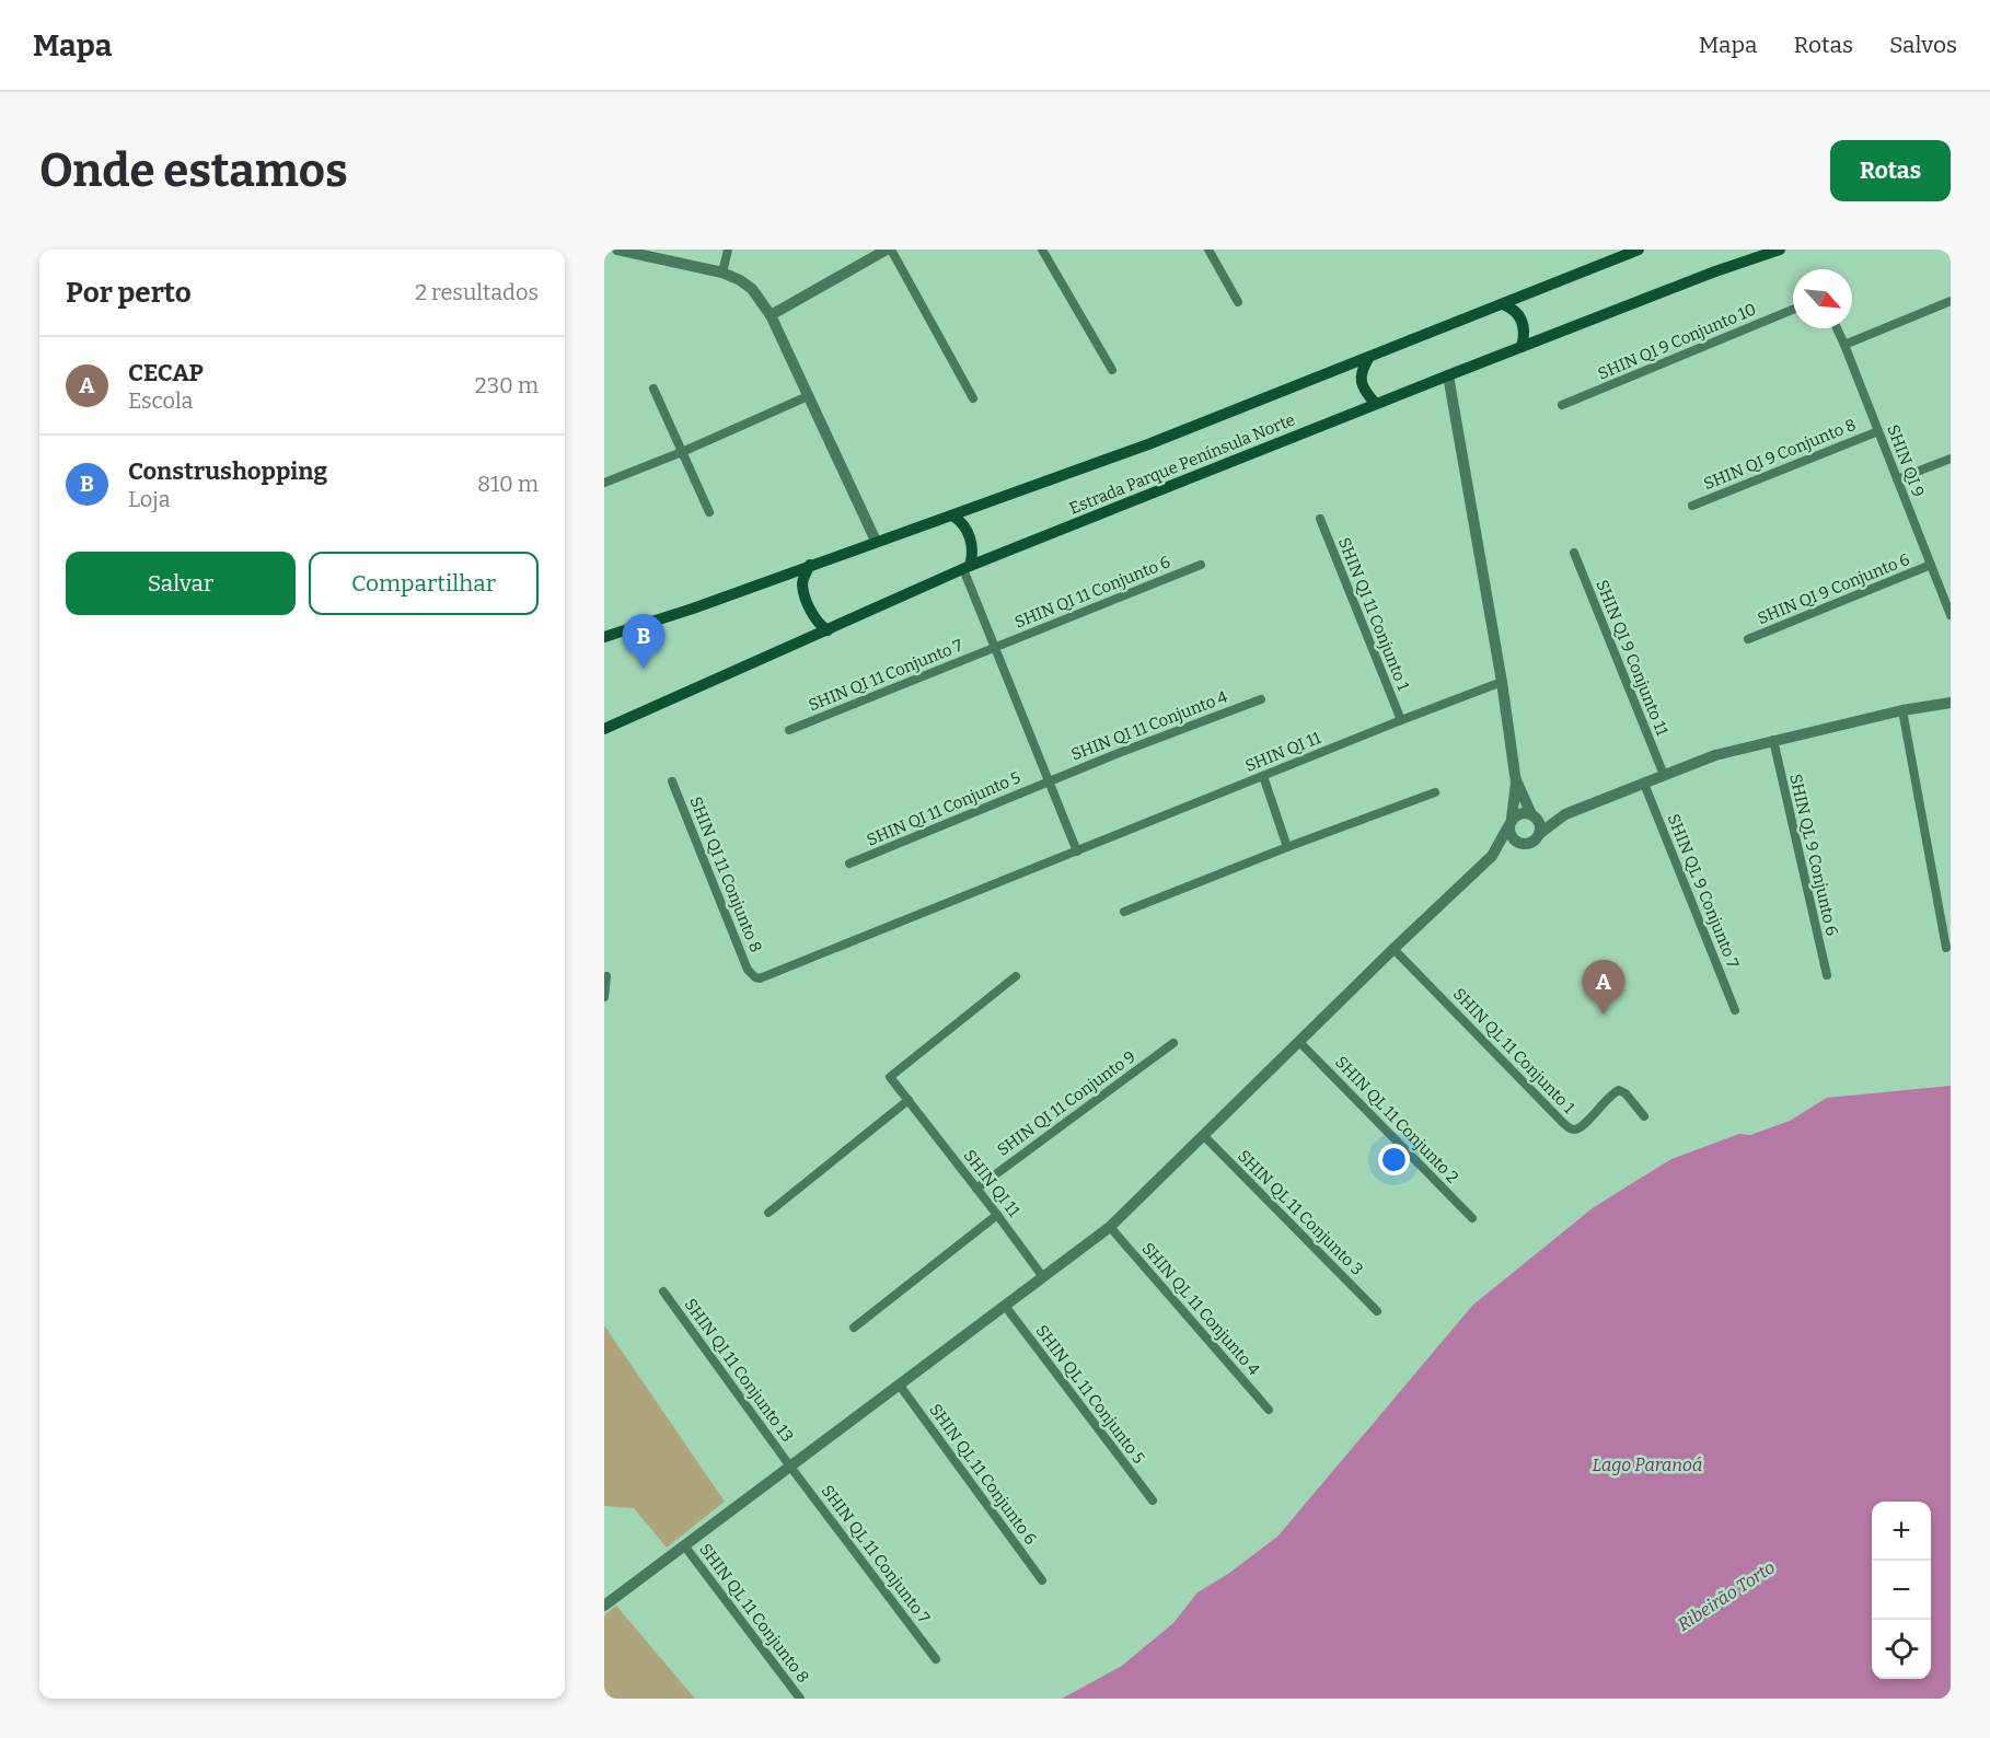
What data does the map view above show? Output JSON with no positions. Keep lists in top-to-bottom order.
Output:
{
  "streets": {
    "main road": ["Estrada Parque Península Norte"],
    "street": [
      "SHIN QI 9 Conjunto 10",
      "SHIN QI 9 Conjunto 8",
      "SHIN QI 9",
      "SHIN QI 9 Conjunto 6",
      "SHIN QI 11 Conjunto 6",
      "SHIN QI 11 Conjunto 1",
      "SHIN QI 9 Conjunto 11",
      "SHIN QI 11 Conjunto 7",
      "SHIN QI 11 Conjunto 4",
      "SHIN QI 11",
      "SHIN QI 11 Conjunto 5",
      "SHIN QL 9 Conjunto 6",
      "SHIN QI 11 Conjunto 8",
      "SHIN QL 9 Conjunto 7",
      "SHIN QL 11 Conjunto 1",
      "SHIN QI 11 Conjunto 9",
      "SHIN QL 11 Conjunto 2",
      "SHIN QL 11 Conjunto 3",
      "SHIN QL 11 Conjunto 4",
      "SHIN QI 11 Conjunto 13",
      "SHIN QL 11 Conjunto 5",
      "SHIN QL 11 Conjunto 6",
      "SHIN QL 11 Conjunto 7",
      "SHIN QL 11 Conjunto 8"
    ]
  },
  "crossings": [
    ["SHIN QI 9 Conjunto 8", "SHIN QI 9"],
    ["SHIN QI 9", "SHIN QI 9 Conjunto 6"],
    ["SHIN QI 11 Conjunto 6", "SHIN QI 11 Conjunto 7"],
    ["SHIN QI 11 Conjunto 1", "SHIN QI 11"],
    ["SHIN QI 11 Conjunto 4", "SHIN QI 11 Conjunto 5"],
    ["SHIN QI 11", "SHIN QI 11 Conjunto 8"],
    ["SHIN QI 11", "SHIN QI 11 Conjunto 9"],
    ["SHIN QI 11 Conjunto 13", "SHIN QL 11 Conjunto 7"]
  ],
  "water": ["Lago Paranoá", "Ribeirão Torto"],
  "north": "bottom right",
  "page": {
    "header": "Mapa",
    "nav": ["Mapa", "Rotas", "Salvos"],
    "buttons": [
      "Rotas",
      ["Salvar", "Compartilhar"]
    ],
    "title": "Onde estamos",
    "heading": ["Por perto", "2 resultados"],
    "list": [
      {
        "mark": "A",
        "name": "CECAP",
        "note": "Escola",
        "value": "230 m"
      },
      {
        "mark": "B",
        "name": "Construshopping",
        "note": "Loja",
        "value": "810 m"
      }
    ],
    "pins": ["B", "A"],
    "map_buttons": ["+", "−"]
  }
}
